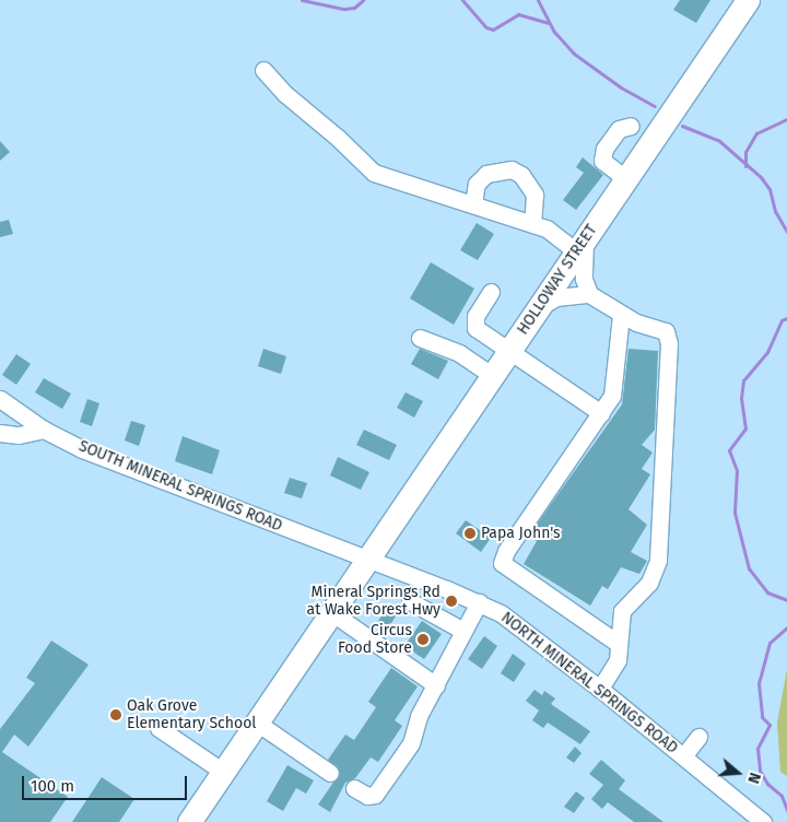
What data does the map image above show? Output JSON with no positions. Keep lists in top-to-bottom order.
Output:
{
  "streets": {
    "highway": ["HOLLOWAY STREET"],
    "street": ["SOUTH MINERAL SPRINGS ROAD", "NORTH MINERAL SPRINGS ROAD"]
  },
  "crossings": [
    ["HOLLOWAY STREET", "SOUTH MINERAL SPRINGS ROAD"],
    ["HOLLOWAY STREET", "NORTH MINERAL SPRINGS ROAD"],
    ["SOUTH MINERAL SPRINGS ROAD", "NORTH MINERAL SPRINGS ROAD"]
  ],
  "places": [
    "Papa John's",
    "Mineral Springs Rd at Wake Forest Hwy",
    "Circus Food Store",
    "Oak Grove Elementary School"
  ],
  "scale_bar": "100 m",
  "north": "right"
}
